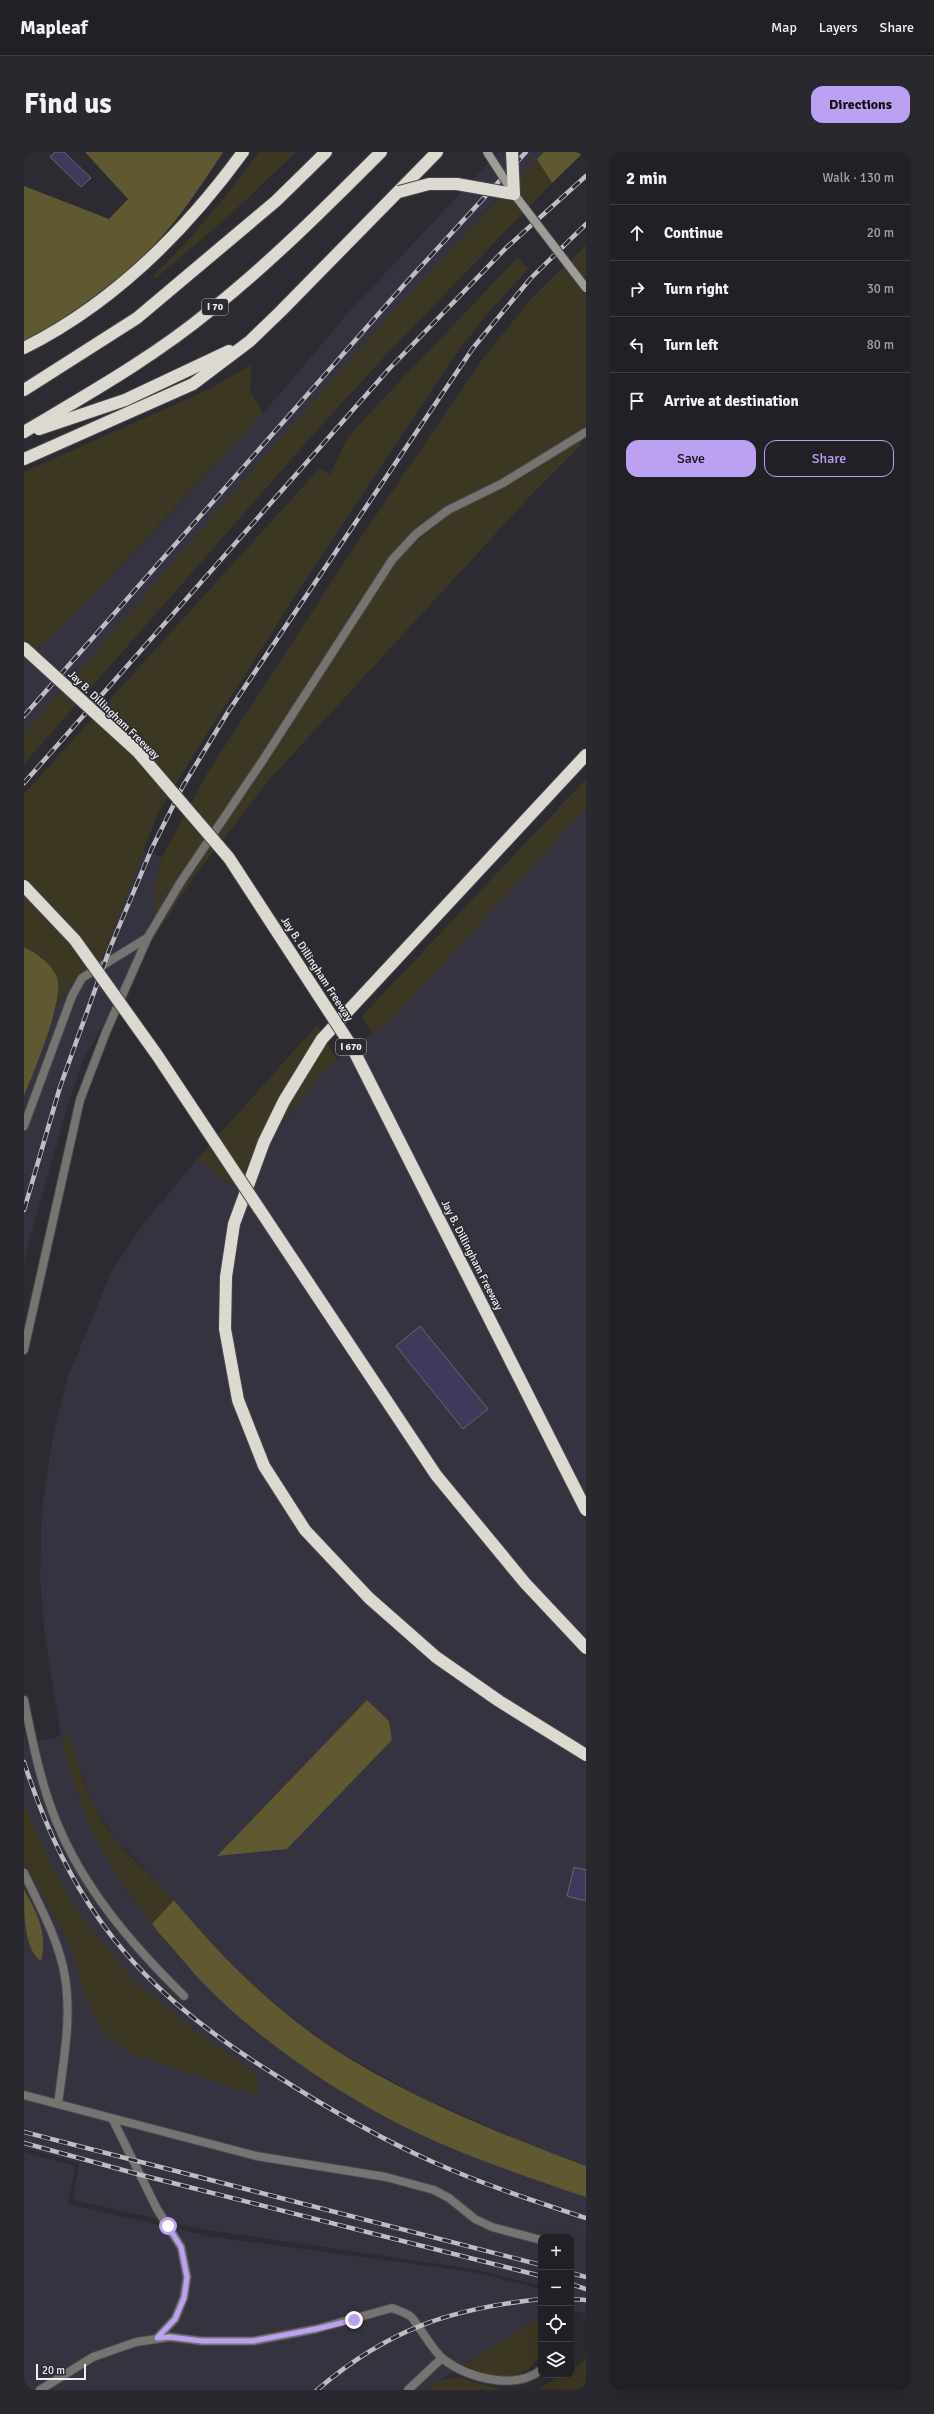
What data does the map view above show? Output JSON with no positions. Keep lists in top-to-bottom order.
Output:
{
  "streets": {
    "highway": ["I 70", "Jay B. Dillingham Freeway", "I 670"]
  },
  "scale_bar": "20 m",
  "page": {
    "header": "Mapleaf",
    "nav": ["Map", "Layers", "Share"],
    "buttons": [
      "Directions",
      ["Save", "Share"]
    ],
    "title": "Find us",
    "heading": ["2 min", "Walk · 130 m"],
    "list": [
      ["Continue", "20 m"],
      ["Turn right", "30 m"],
      ["Turn left", "80 m"],
      "Arrive at destination"
    ],
    "map_buttons": ["+", "−"],
    "scale": "20 m"
  }
}
